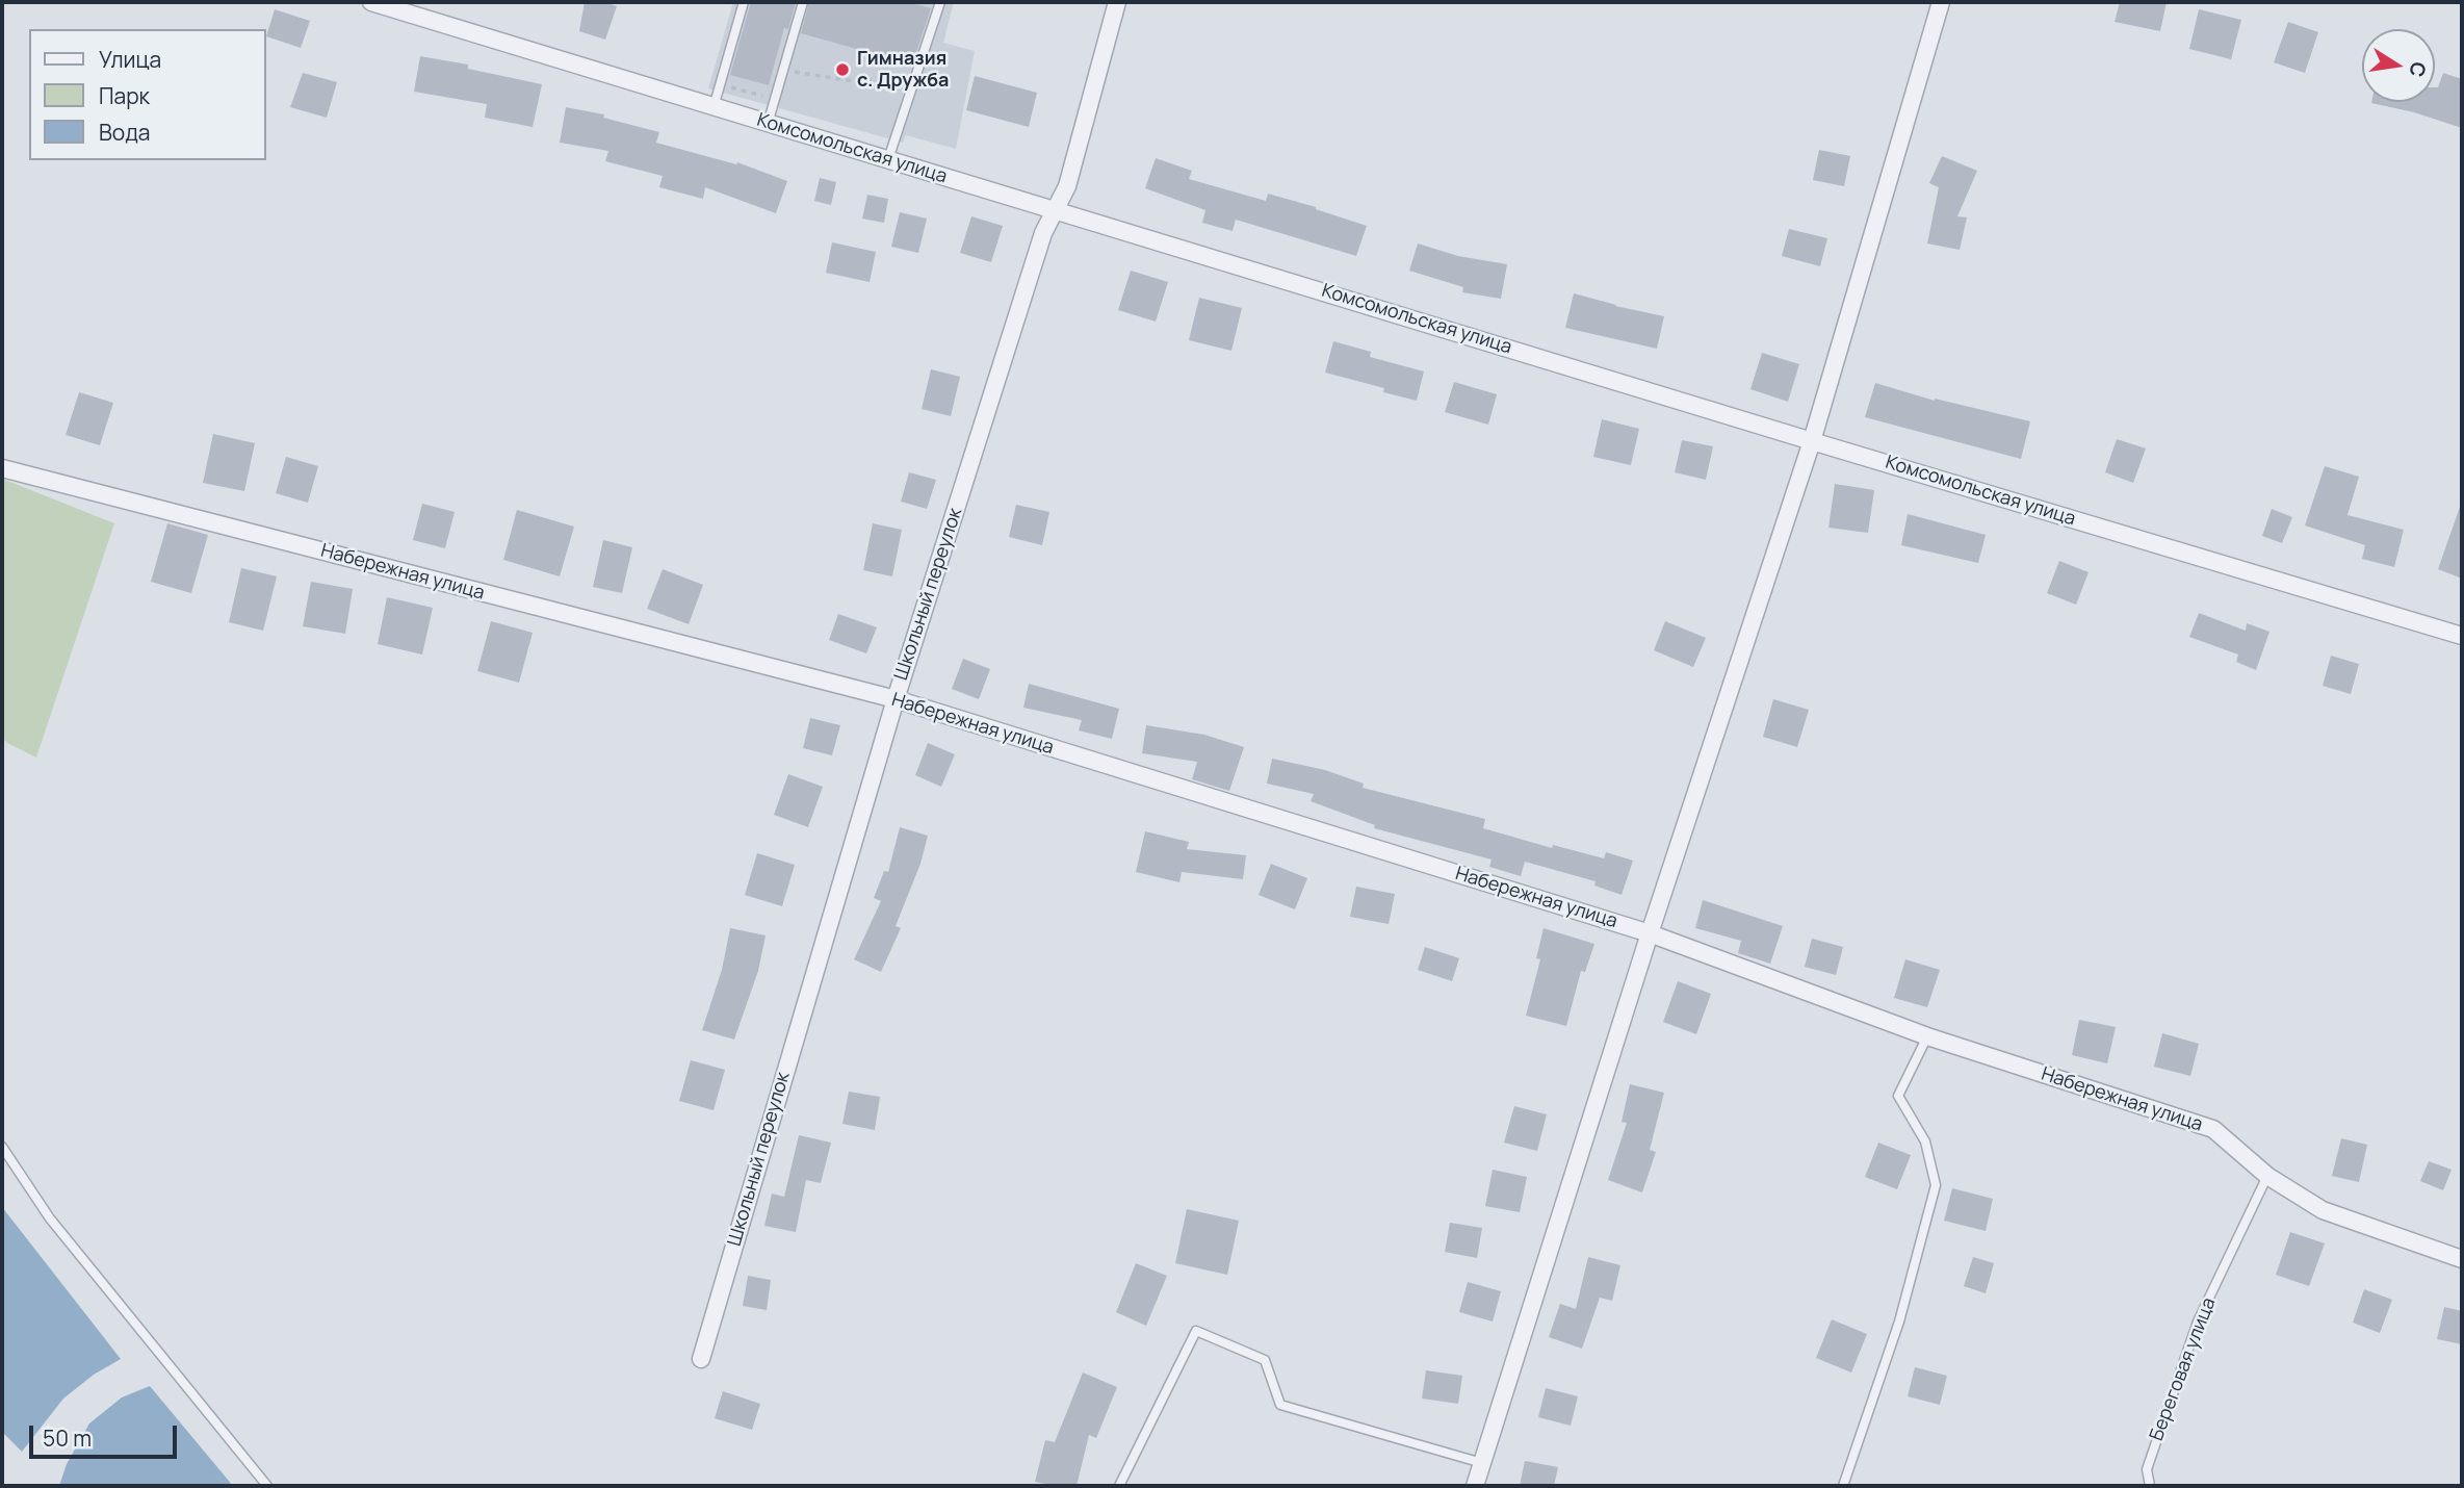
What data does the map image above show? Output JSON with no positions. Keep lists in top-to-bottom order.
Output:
{
  "streets": {
    "street": ["Комсомольская улица", "Набережная улица", "Школьный переулок"],
    "lane": ["Береговая улица"]
  },
  "crossings": [
    ["Комсомольская улица", "Школьный переулок"],
    ["Набережная улица", "Школьный переулок"],
    ["Набережная улица", "Береговая улица"]
  ],
  "places": ["Гимназия с. Дружба"],
  "legend": ["Улица", "Парк", "Вода"],
  "scale_bar": "50 m",
  "north": "right"
}
